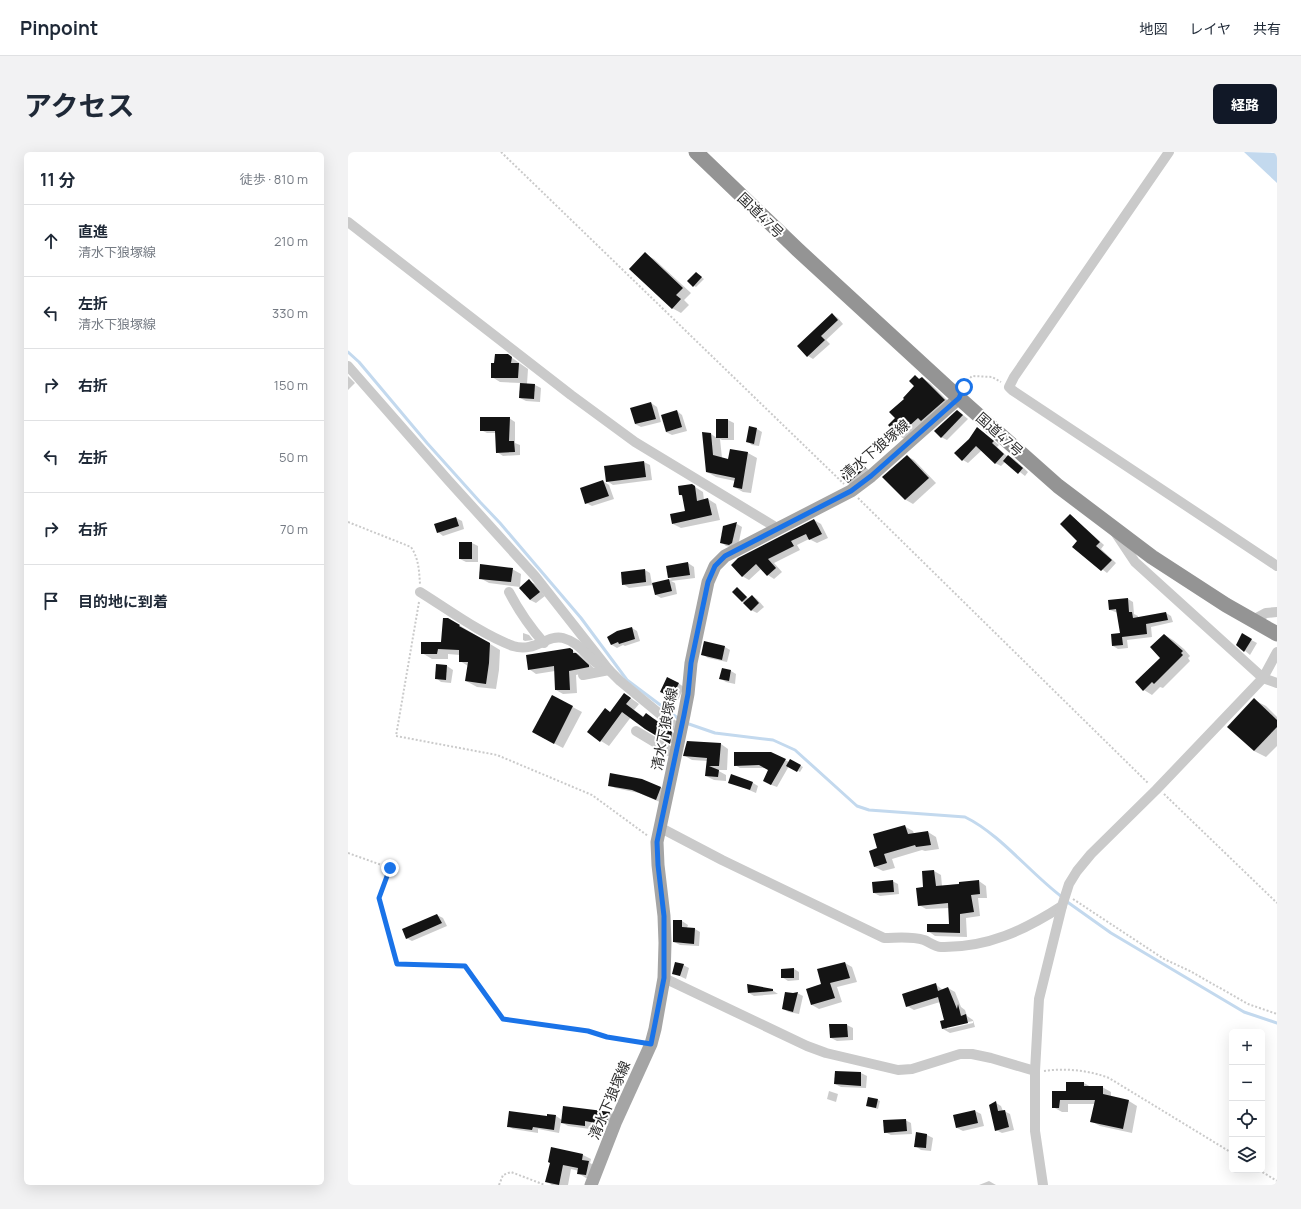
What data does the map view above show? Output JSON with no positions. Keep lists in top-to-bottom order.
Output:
{
  "streets": {
    "highway": ["国道47号"],
    "main road": ["清水下狼塚線"]
  },
  "crossings": [
    ["国道47号", "清水下狼塚線"]
  ],
  "page": {
    "header": "Pinpoint",
    "nav": ["地図", "レイヤ", "共有"],
    "title": "アクセス",
    "buttons": "経路",
    "heading": ["11 分", "徒歩 · 810 m"],
    "list": [
      ["直進", "清水下狼塚線", "210 m"],
      ["左折", "清水下狼塚線", "330 m"],
      ["右折", "150 m"],
      ["左折", "50 m"],
      ["右折", "70 m"],
      "目的地に到着"
    ],
    "map_buttons": ["+", "−"]
  }
}
